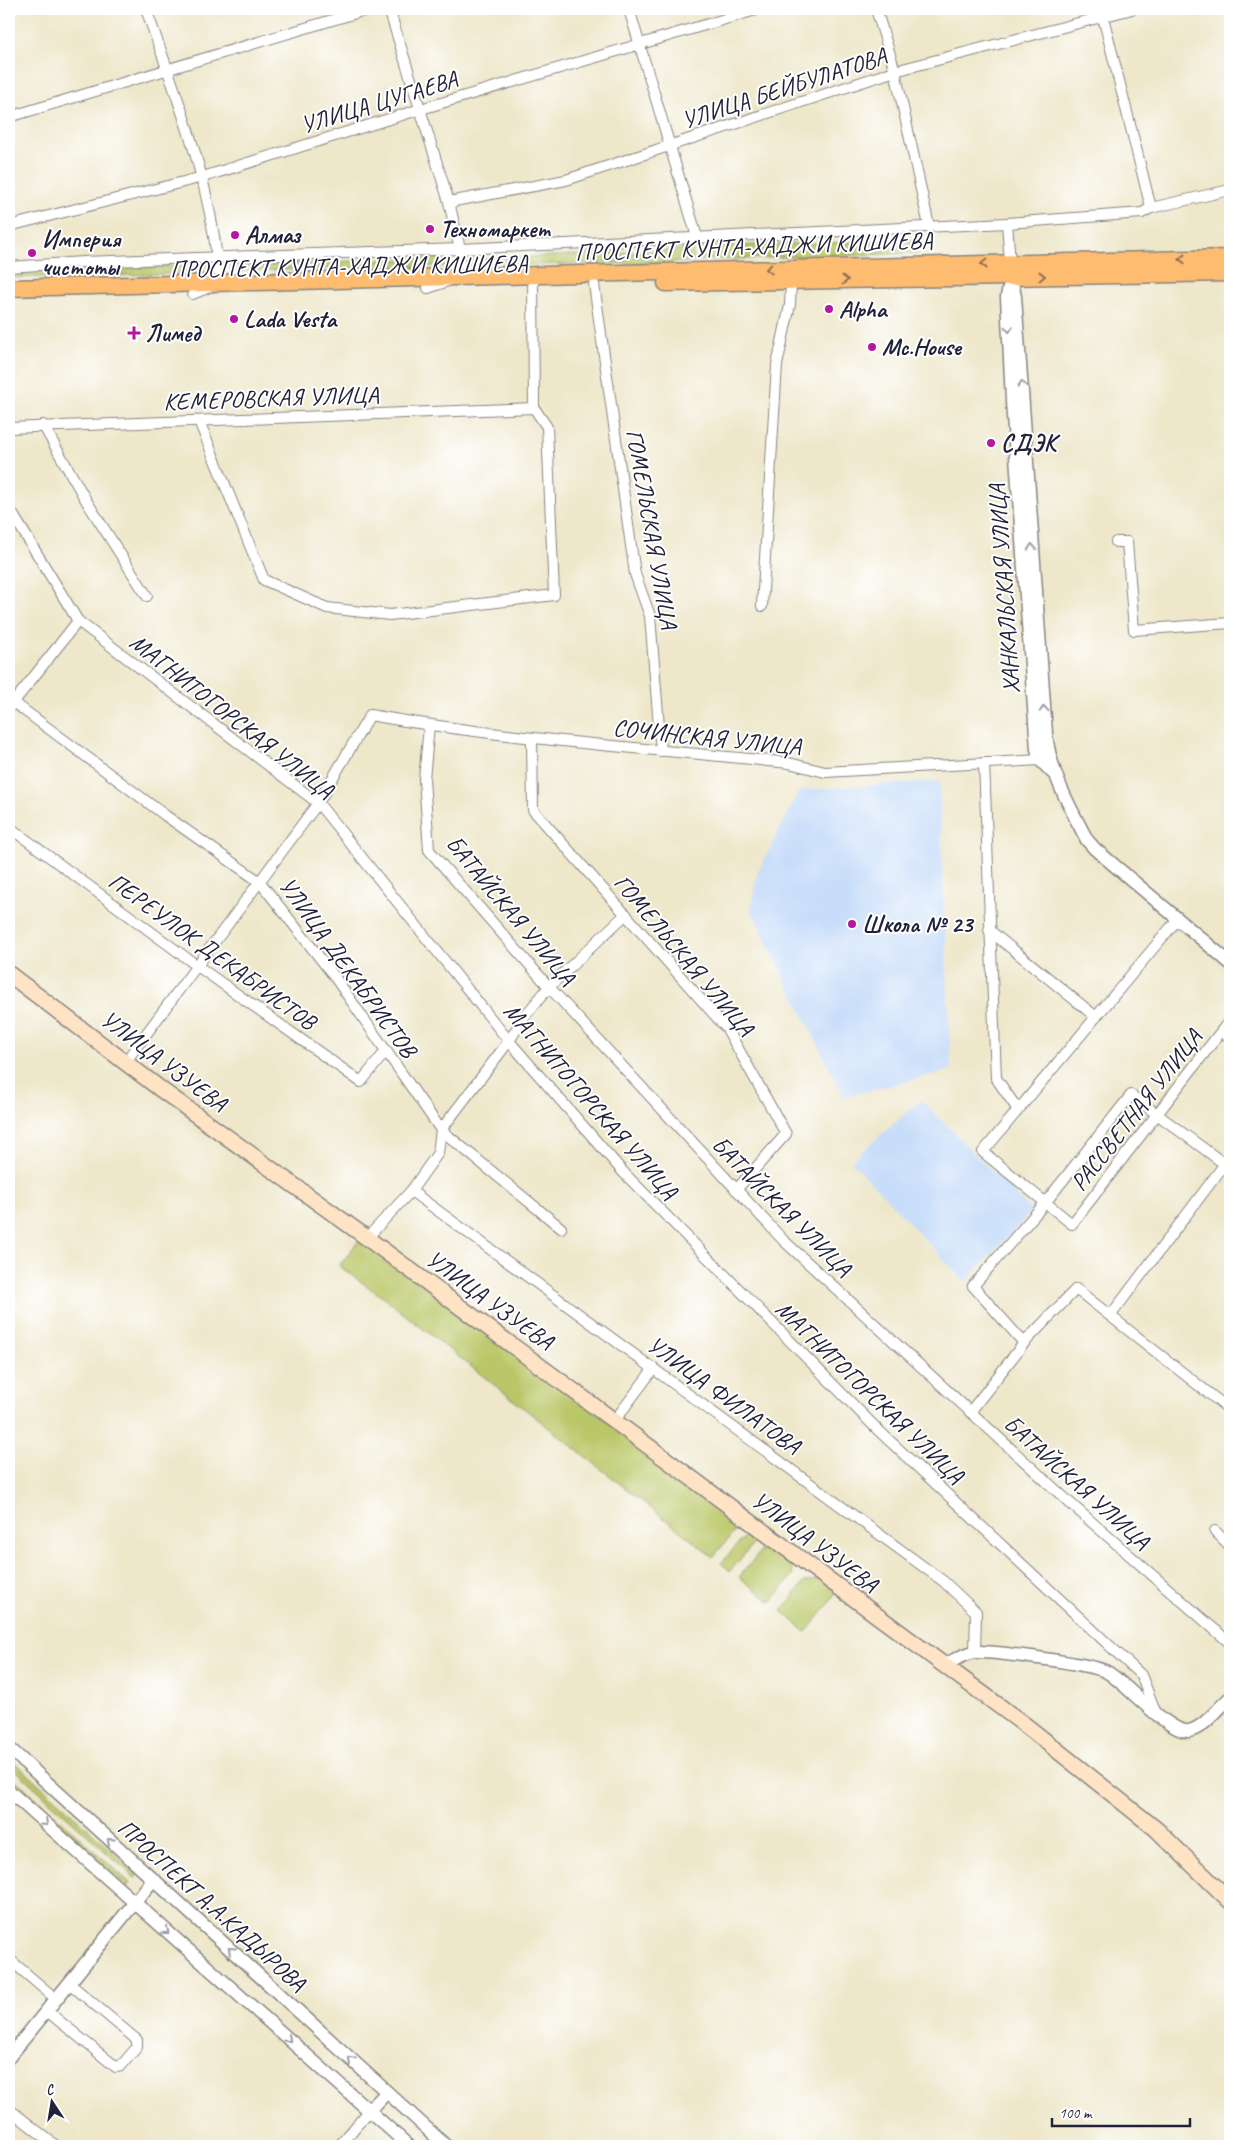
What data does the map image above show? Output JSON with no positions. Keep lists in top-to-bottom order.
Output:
{
  "streets": {
    "main road": ["ПРОСПЕКТ КУНТА-ХАДЖИ КИШИЕВА", "УЛИЦА УЗУЕВА"],
    "street": [
      "УЛИЦА БЕЙБУЛАТОВА",
      "УЛИЦА ЦУГАЕВА",
      "КЕМЕРОВСКАЯ УЛИЦА",
      "ГОМЕЛЬСКАЯ УЛИЦА",
      "ХАНКАЛЬСКАЯ УЛИЦА",
      "МАГНИТОГОРСКАЯ УЛИЦА",
      "СОЧИНСКАЯ УЛИЦА",
      "БАТАЙСКАЯ УЛИЦА",
      "ПЕРЕУЛОК ДЕКАБРИСТОВ",
      "УЛИЦА ДЕКАБРИСТОВ",
      "РАССВЕТНАЯ УЛИЦА",
      "УЛИЦА ФИЛАТОВА",
      "ПРОСПЕКТ А.А.КАДЫРОВА"
    ]
  },
  "crossings": [
    ["ПРОСПЕКТ КУНТА-ХАДЖИ КИШИЕВА", "ГОМЕЛЬСКАЯ УЛИЦА"],
    ["ПРОСПЕКТ КУНТА-ХАДЖИ КИШИЕВА", "ХАНКАЛЬСКАЯ УЛИЦА"],
    ["ГОМЕЛЬСКАЯ УЛИЦА", "СОЧИНСКАЯ УЛИЦА"],
    ["ГОМЕЛЬСКАЯ УЛИЦА", "БАТАЙСКАЯ УЛИЦА"],
    ["ХАНКАЛЬСКАЯ УЛИЦА", "СОЧИНСКАЯ УЛИЦА"],
    ["МАГНИТОГОРСКАЯ УЛИЦА", "СОЧИНСКАЯ УЛИЦА"],
    ["СОЧИНСКАЯ УЛИЦА", "БАТАЙСКАЯ УЛИЦА"],
    ["ПЕРЕУЛОК ДЕКАБРИСТОВ", "УЛИЦА ДЕКАБРИСТОВ"]
  ],
  "places": {
    "other": [
      "Техномаркет",
      "Алмаз",
      "Империя чистоты",
      "Alpha",
      "Lada Vesta",
      "Mc.House",
      "СДЭК",
      "Школа № 23"
    ],
    "health": ["Лимед"]
  },
  "scale_bar": "100 m",
  "north": "top"
}
